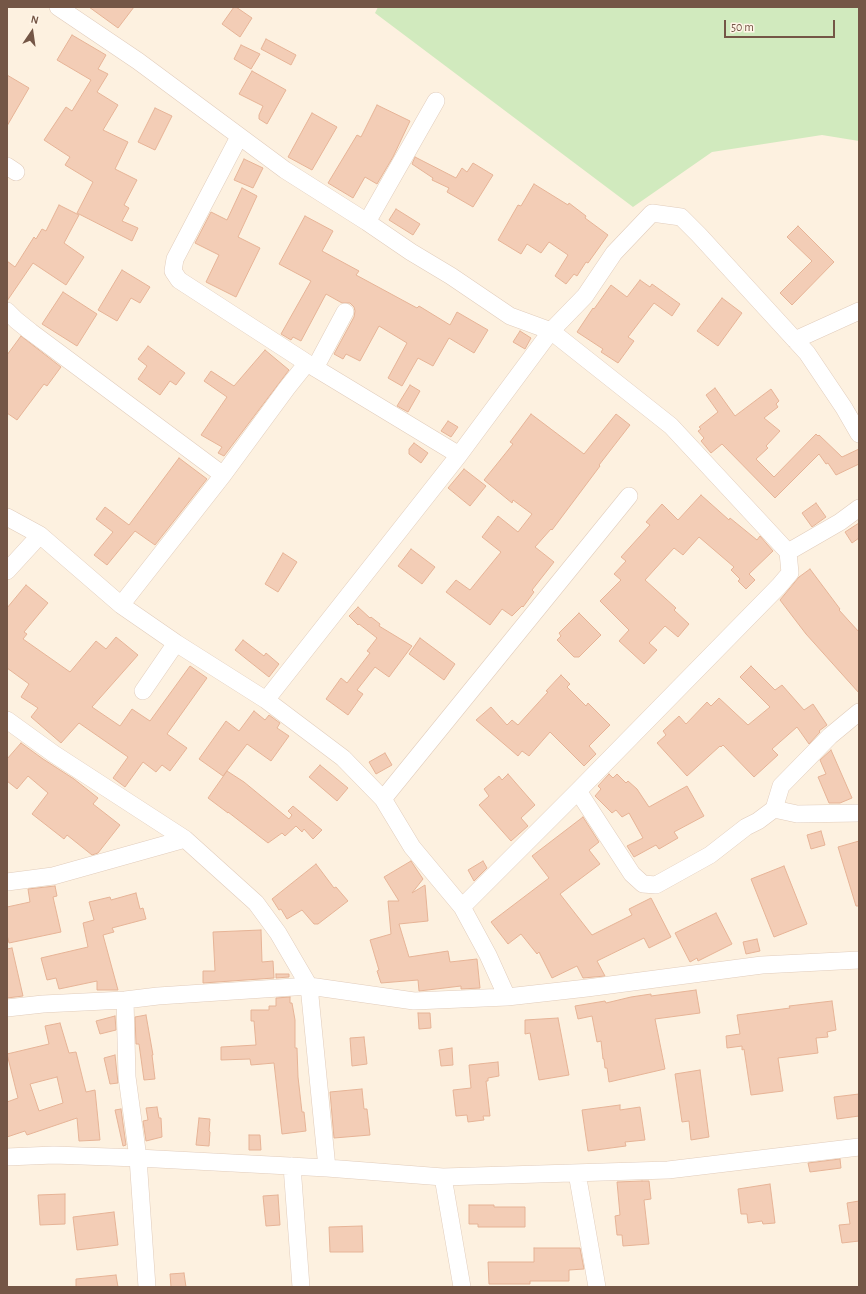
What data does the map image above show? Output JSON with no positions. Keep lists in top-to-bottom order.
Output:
{
  "scale_bar": "50 m",
  "north": "top"
}
